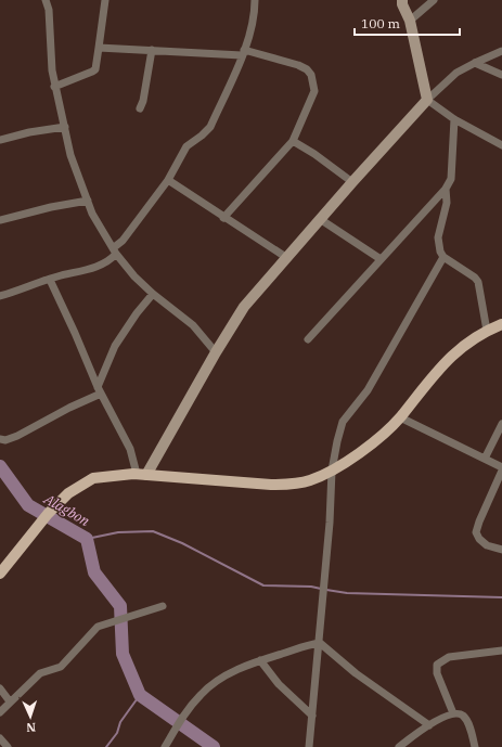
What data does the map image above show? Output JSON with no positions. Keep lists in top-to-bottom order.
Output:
{
  "water": ["Alagbon"],
  "scale_bar": "100 m",
  "north": "bottom"
}
